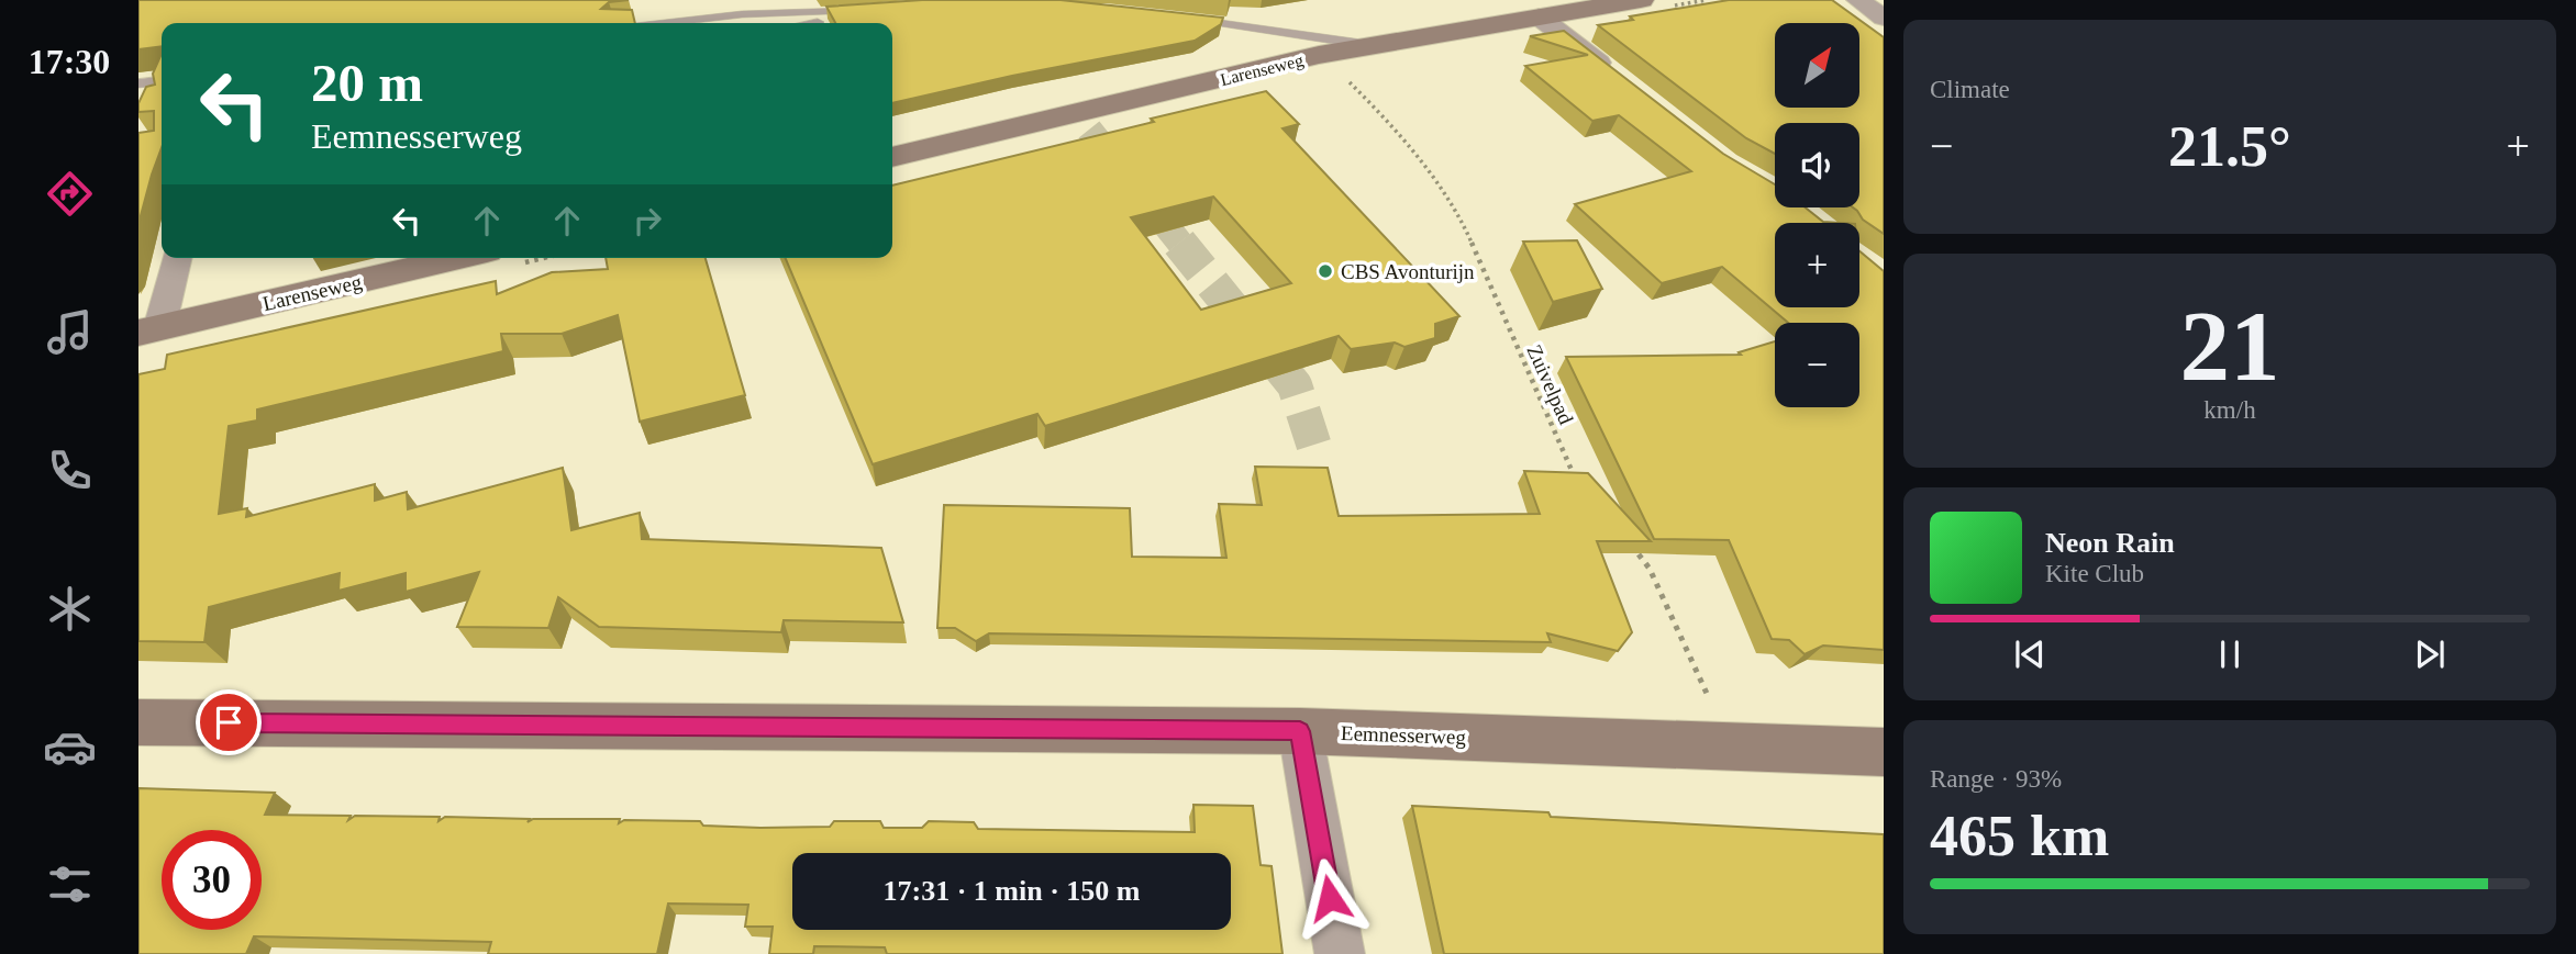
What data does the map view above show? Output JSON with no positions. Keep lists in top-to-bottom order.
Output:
{
  "streets": {
    "street": ["Larenseweg", "Eemnesserweg"],
    "path": ["Zuivelpad"]
  },
  "crossings": [
    ["Larenseweg", "Zuivelpad"]
  ],
  "places": ["CBS Avonturijn"],
  "north": "top right",
  "page": {
    "tabs": "17:30",
    "tile": [
      "Climate",
      ["21", "km/h"],
      ["Range · 93%", "465 km"]
    ],
    "map_buttons": ["+", "−"],
    "turn": ["20 m", "Eemnesserweg"],
    "heat": ["−", "21.5°", "+"],
    "song": ["Neon Rain", "Kite Club"],
    "limit": "30",
    "trip": "17:31 · 1 min · 150 m"
  }
}
